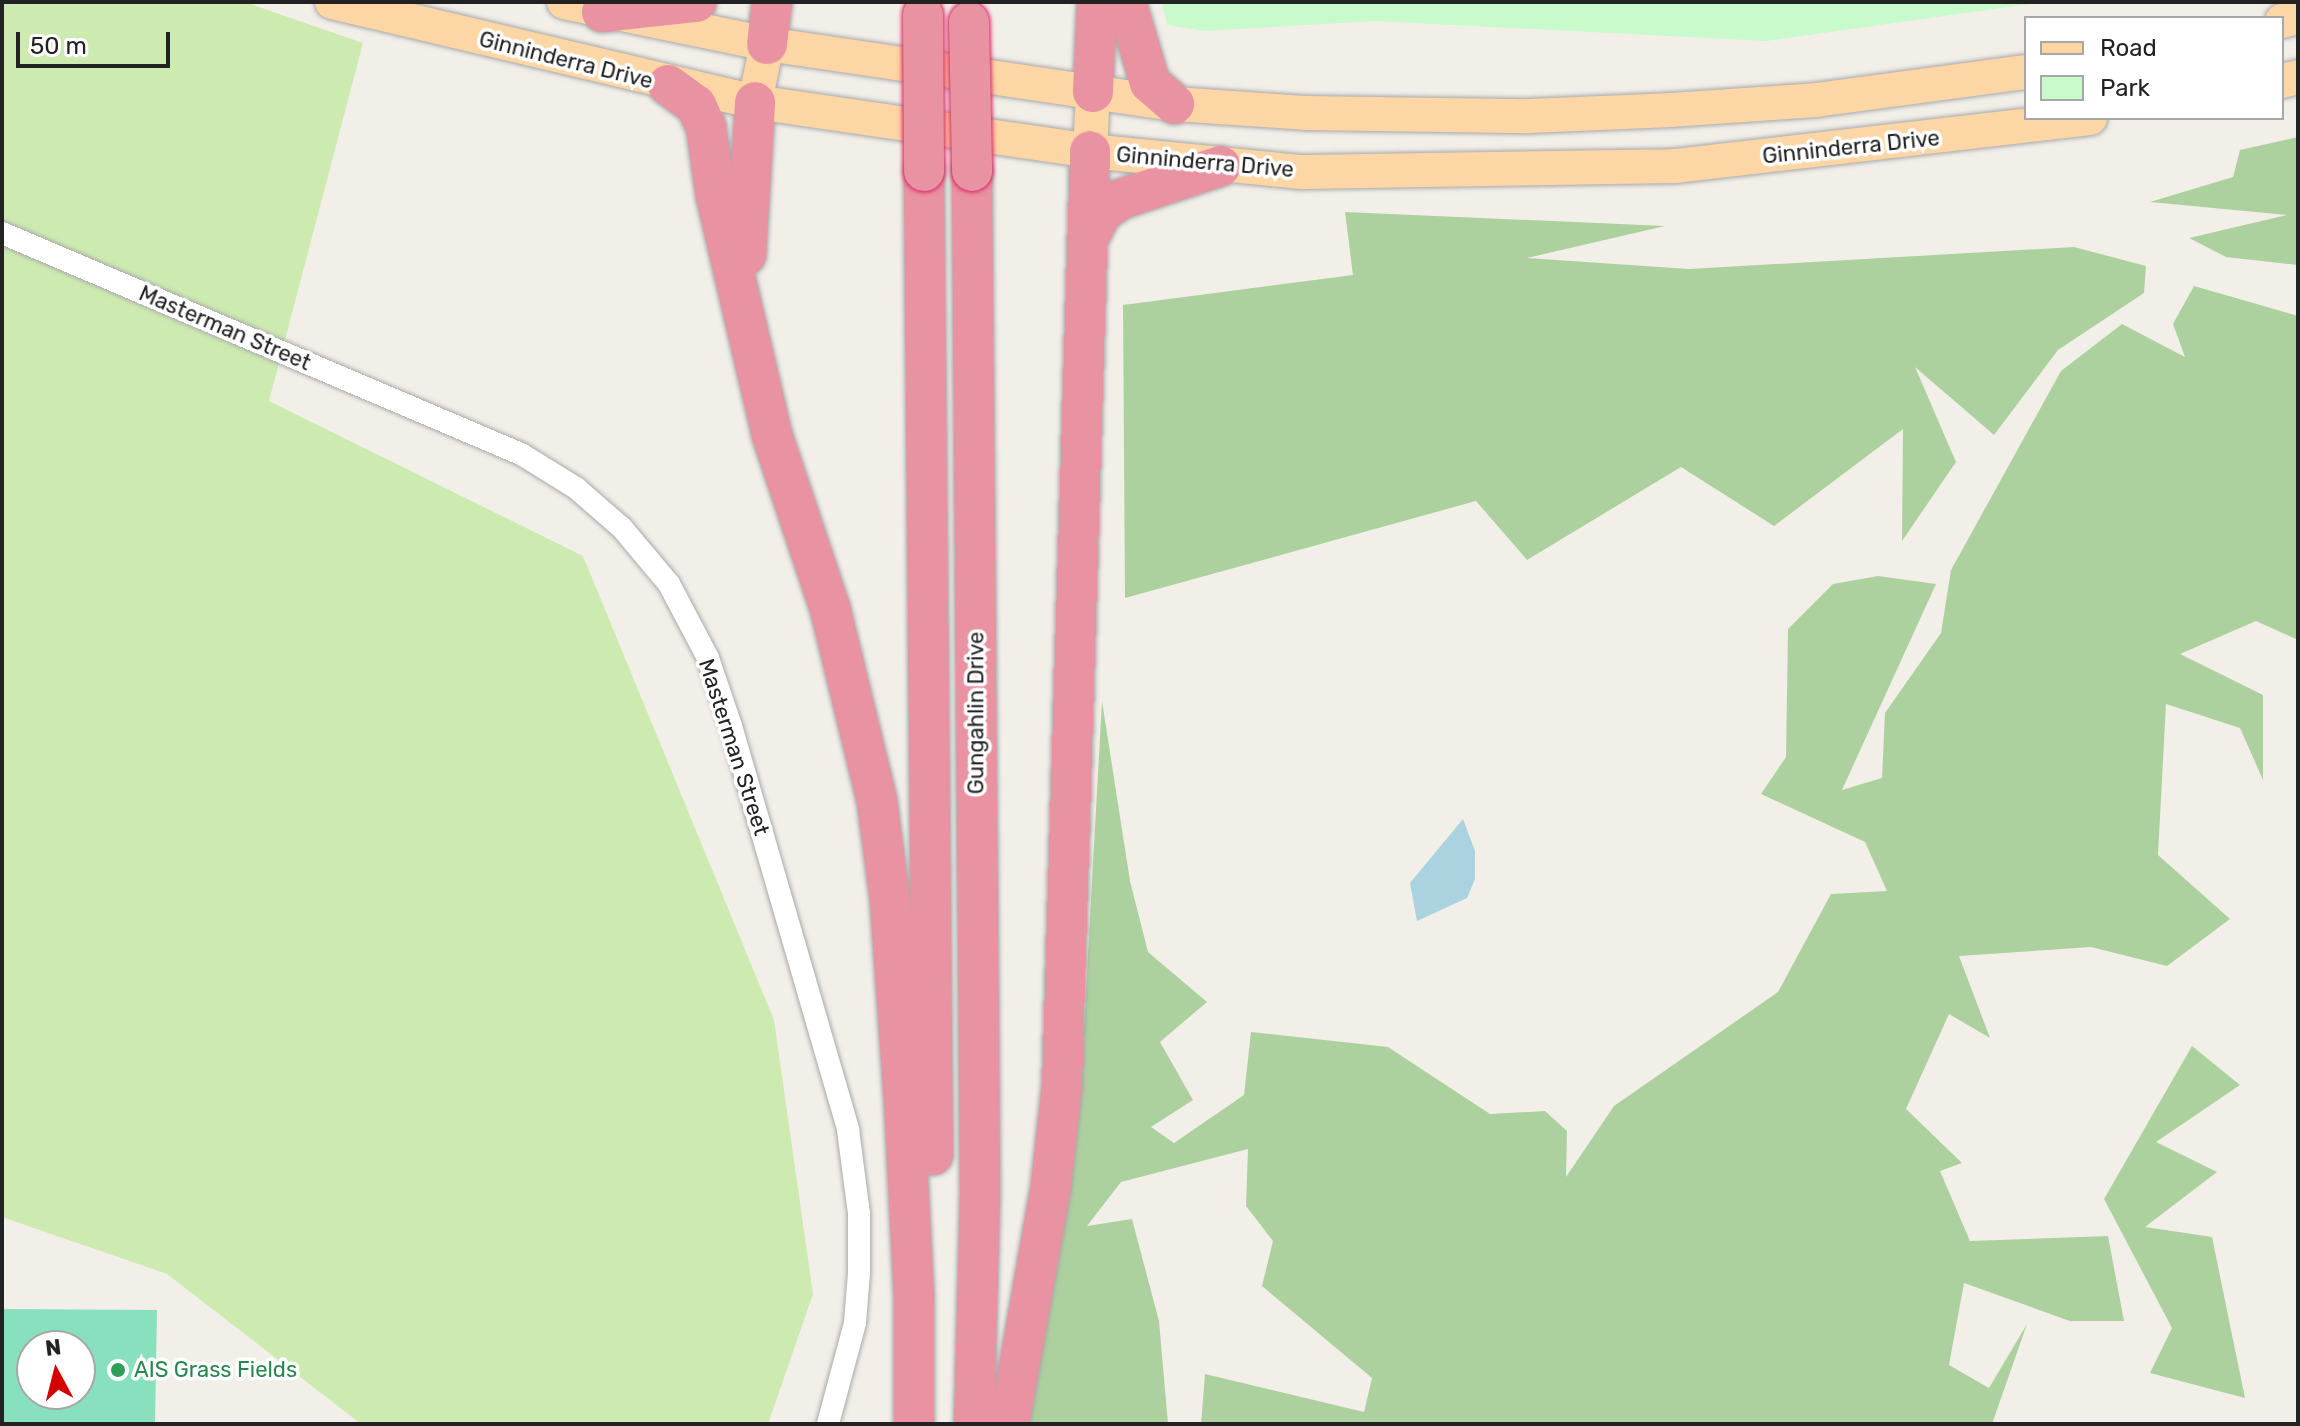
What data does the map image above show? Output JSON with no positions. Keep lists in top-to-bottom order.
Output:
{
  "streets": {
    "highway": ["Gungahlin Drive"],
    "main road": ["Ginninderra Drive"],
    "street": ["Masterman Street"]
  },
  "places": ["AIS Grass Fields"],
  "legend": ["Road", "Park"],
  "scale_bar": "50 m",
  "north": "top"
}
